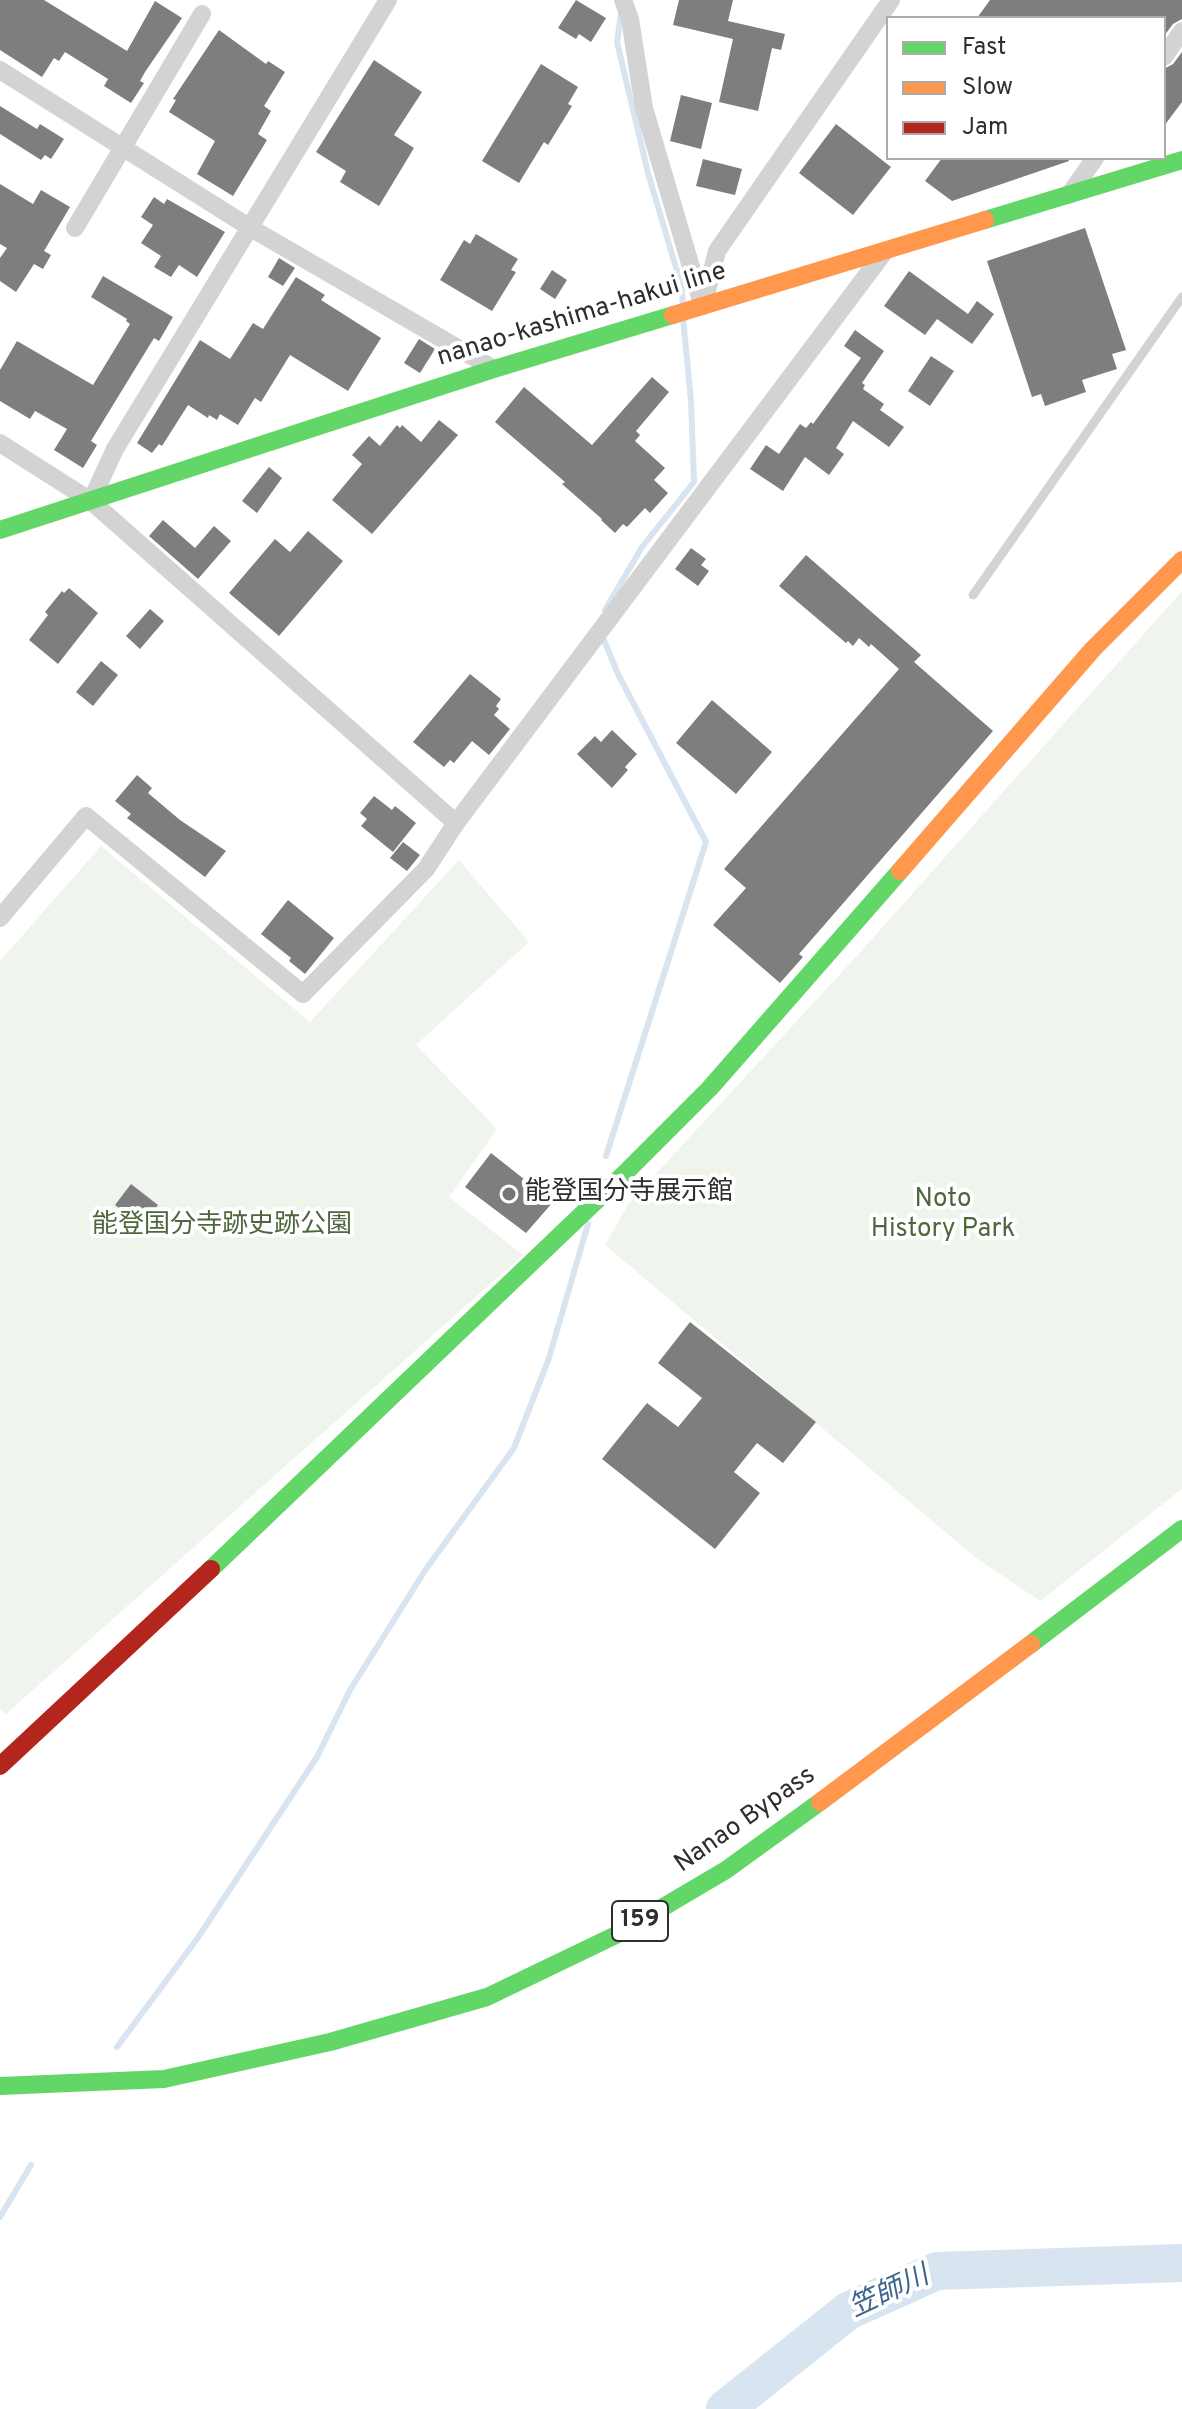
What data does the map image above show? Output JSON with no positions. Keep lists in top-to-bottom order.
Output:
{
  "streets": {
    "main road": ["nanao-kashima-hakui line", "Nanao Bypass", "159"]
  },
  "water": ["笠師川"],
  "parks": ["Noto History Park", "能登国分寺跡史跡公園"],
  "places": ["能登国分寺展示館"],
  "legend": ["Fast", "Slow", "Jam"]
}
